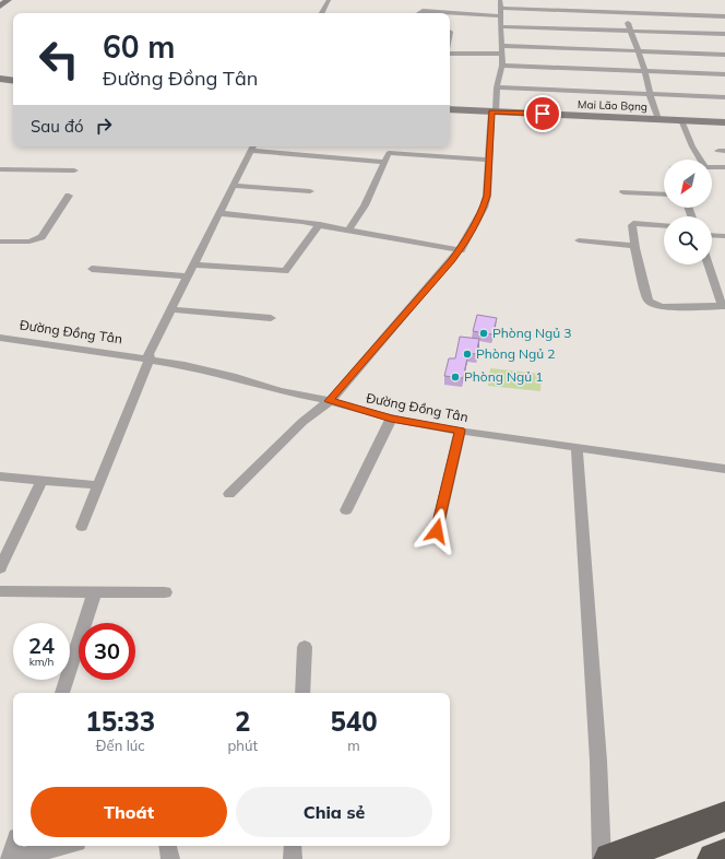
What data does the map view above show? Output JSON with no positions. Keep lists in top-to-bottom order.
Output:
{
  "streets": {
    "street": ["Mai Lão Bạng", "Đường Đồng Tân"]
  },
  "places": ["Phòng Ngủ 3", "Phòng Ngủ 2", "Phòng Ngủ 1"],
  "north": "bottom left",
  "page": {
    "turn": ["60 m", "Đường Đồng Tân"],
    "then": "Sau đó",
    "speed": "24 km/h",
    "limit": "30",
    "eta": [
      "15:33",
      "Đến lúc",
      "2",
      "phút",
      "540",
      "m"
    ],
    "buttons": ["Thoát", "Chia sẻ"]
  }
}
